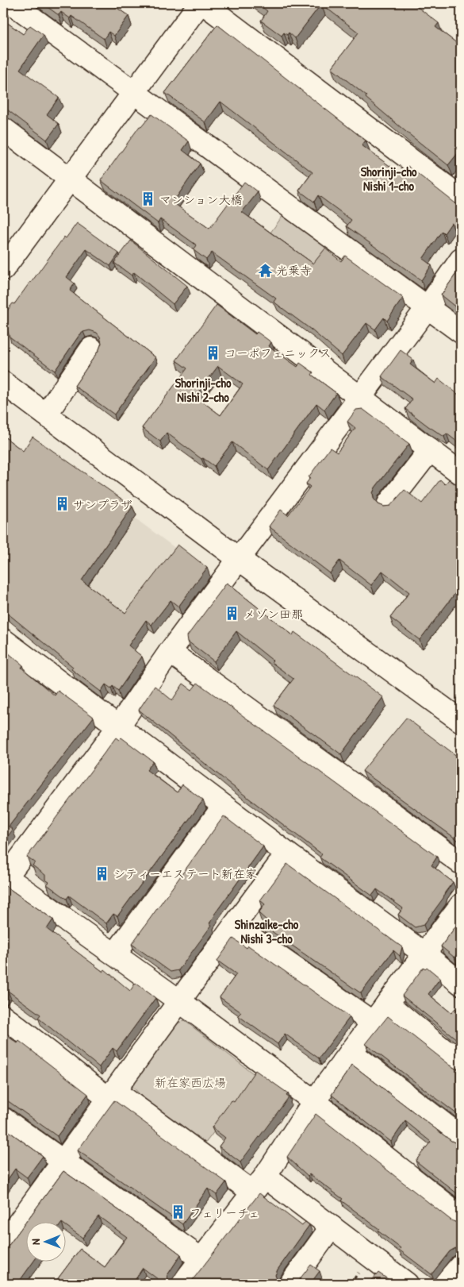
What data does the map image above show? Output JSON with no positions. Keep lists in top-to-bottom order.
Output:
{
  "districts": ["Shorinji-cho Nishi 1-cho", "Shorinji-cho Nishi 2-cho", "Shinzaike-cho Nishi 3-cho"],
  "parks": ["新在家西広場"],
  "places": {
    "building": [
      "マンション大橋",
      "コーポフェニックス",
      "サンプラザ",
      "メゾン田那",
      "シティーエステート新在家",
      "フェリーチェ"
    ],
    "temple": ["光乗寺"]
  },
  "north": "left"
}
